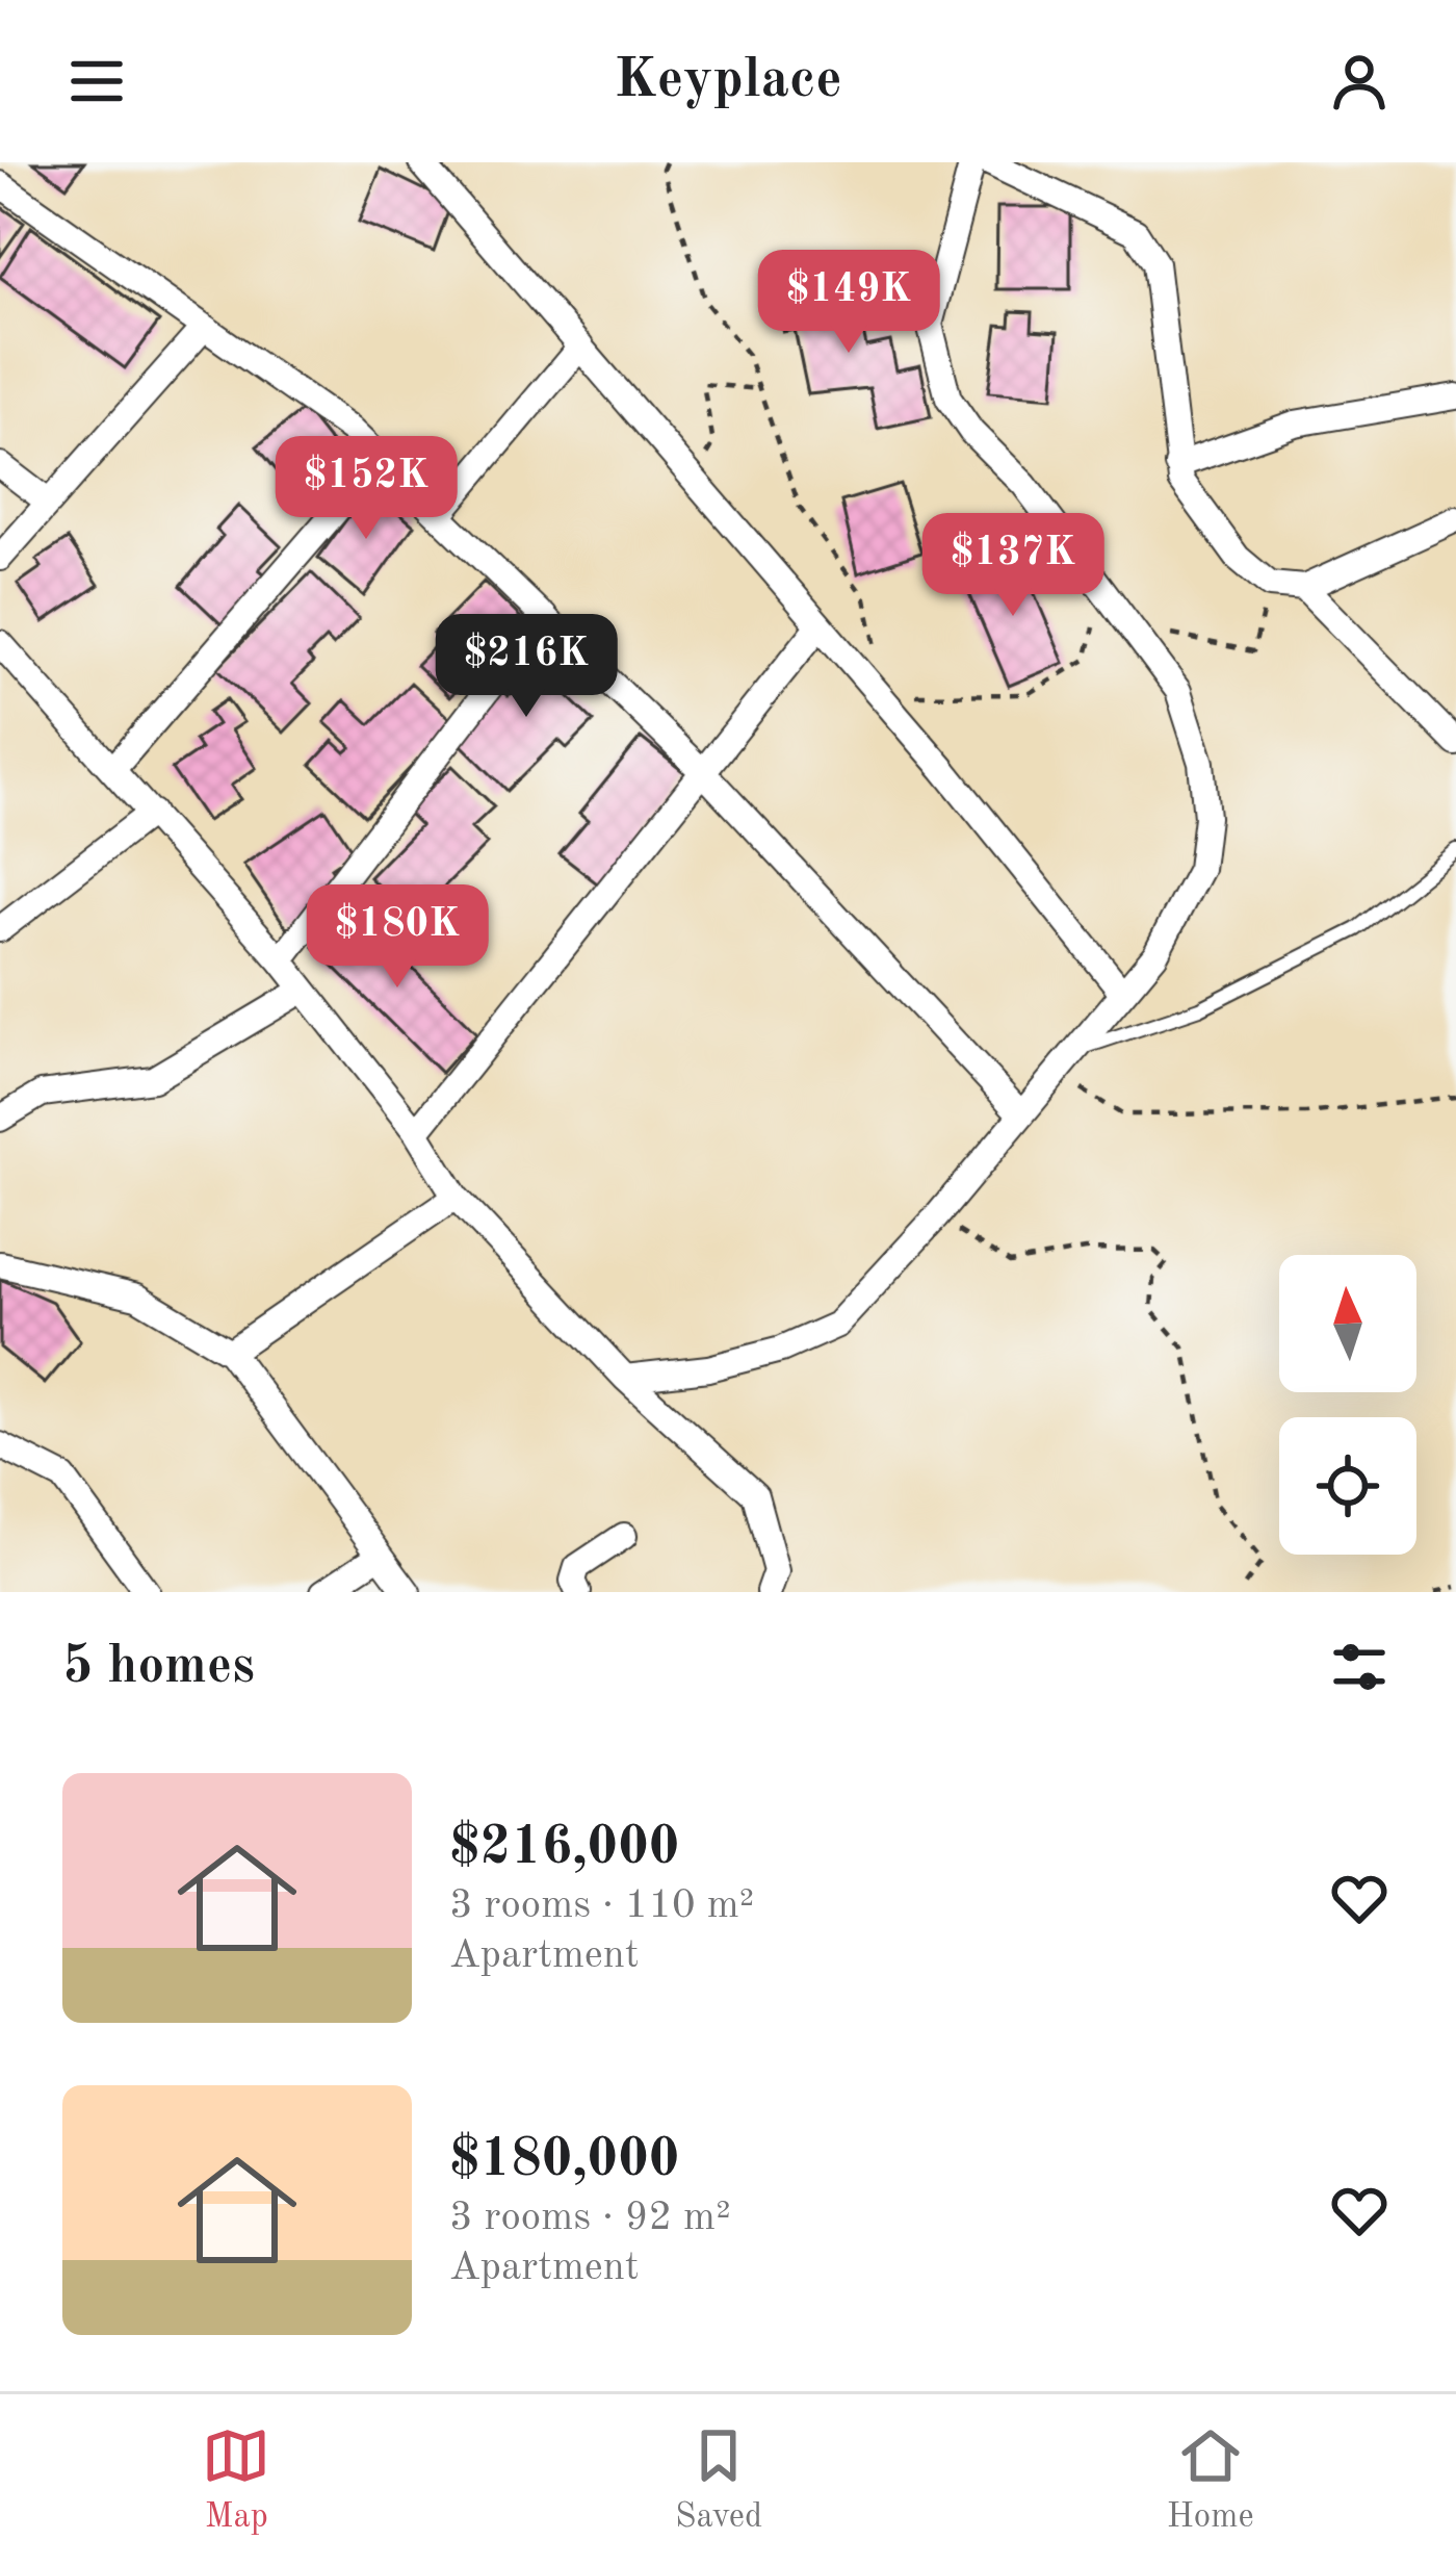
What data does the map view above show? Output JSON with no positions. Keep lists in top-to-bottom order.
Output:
{
  "north": "top",
  "page": {
    "header": "Keyplace",
    "price": [
      "$149K",
      "$152K",
      "$137K",
      "$216K",
      "$180K"
    ],
    "heading": "5 homes",
    "list": [
      {
        "name": "$216,000",
        "note": "3 rooms · 110 m² · Apartment"
      },
      {
        "name": "$180,000",
        "note": "3 rooms · 92 m² · Apartment"
      }
    ],
    "tabs": ["Map", "Saved", "Home"]
  }
}
